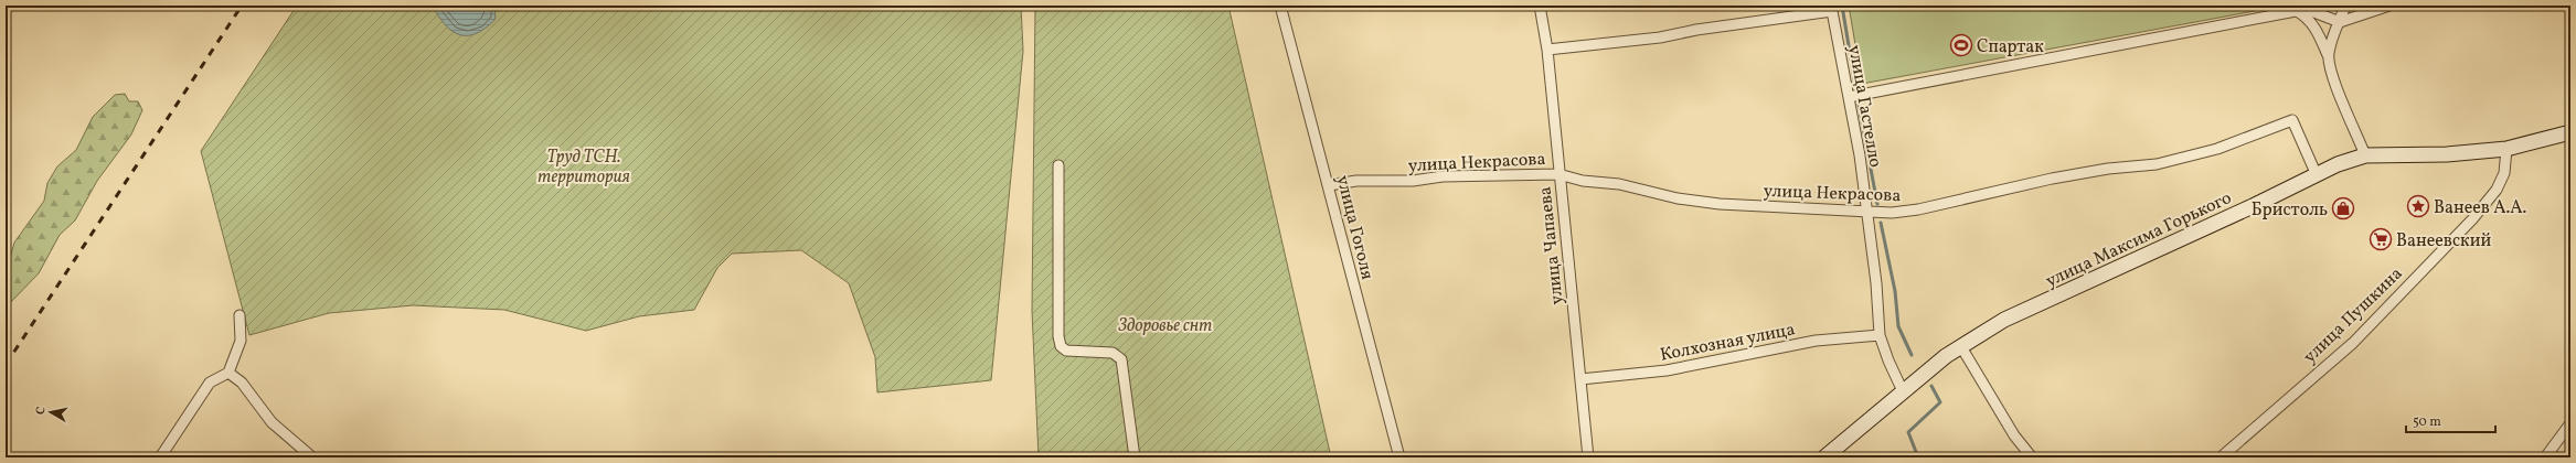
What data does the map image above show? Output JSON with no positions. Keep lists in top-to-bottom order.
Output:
{
  "streets": {
    "street": [
      "улица Гастелло",
      "улица Некрасова",
      "улица Гоголя",
      "улица Максима Горького",
      "улица Чапаева",
      "улица Пушкина",
      "Колхозная улица"
    ]
  },
  "crossings": [
    ["улица Гастелло", "улица Некрасова"],
    ["улица Гастелло", "улица Максима Горького"],
    ["улица Гастелло", "Колхозная улица"],
    ["улица Некрасова", "улица Гоголя"],
    ["улица Некрасова", "улица Максима Горького"],
    ["улица Некрасова", "улица Чапаева"],
    ["улица Максима Горького", "улица Пушкина"],
    ["улица Чапаева", "Колхозная улица"]
  ],
  "parks": ["Труд ТСН. территория", "Здоровье снт"],
  "places": {
    "sports": ["Спартак"],
    "place": ["Ванеев А.А."],
    "shop": ["Бристоль"],
    "supermarket": ["Ванеевский"]
  },
  "scale_bar": "50 m",
  "north": "left"
}
